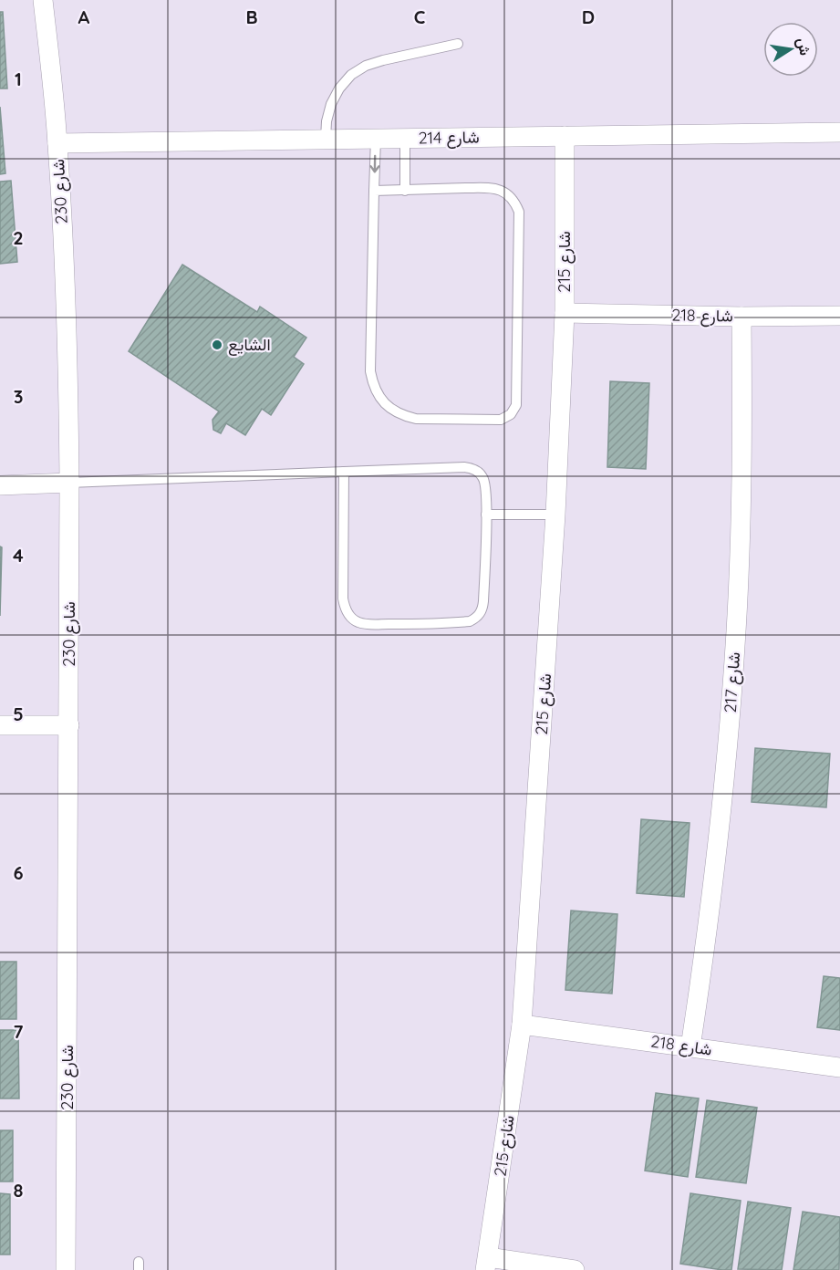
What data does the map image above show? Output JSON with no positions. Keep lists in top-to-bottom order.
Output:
{
  "streets": {
    "street": [
      "شارع 214",
      "شارع 230",
      "شارع 215",
      "شارع 218",
      "شارع 217"
    ]
  },
  "crossings": [
    ["شارع 214", "شارع 230"],
    ["شارع 214", "شارع 215"],
    ["شارع 215", "شارع 218"],
    ["شارع 218", "شارع 217"]
  ],
  "places": ["الشايع"],
  "north": "right",
  "grid": {
    "columns": [
      "A",
      "B",
      "C",
      "D"
    ],
    "rows": [
      "1",
      "2",
      "3",
      "4",
      "5",
      "6",
      "7",
      "8"
    ]
  }
}
